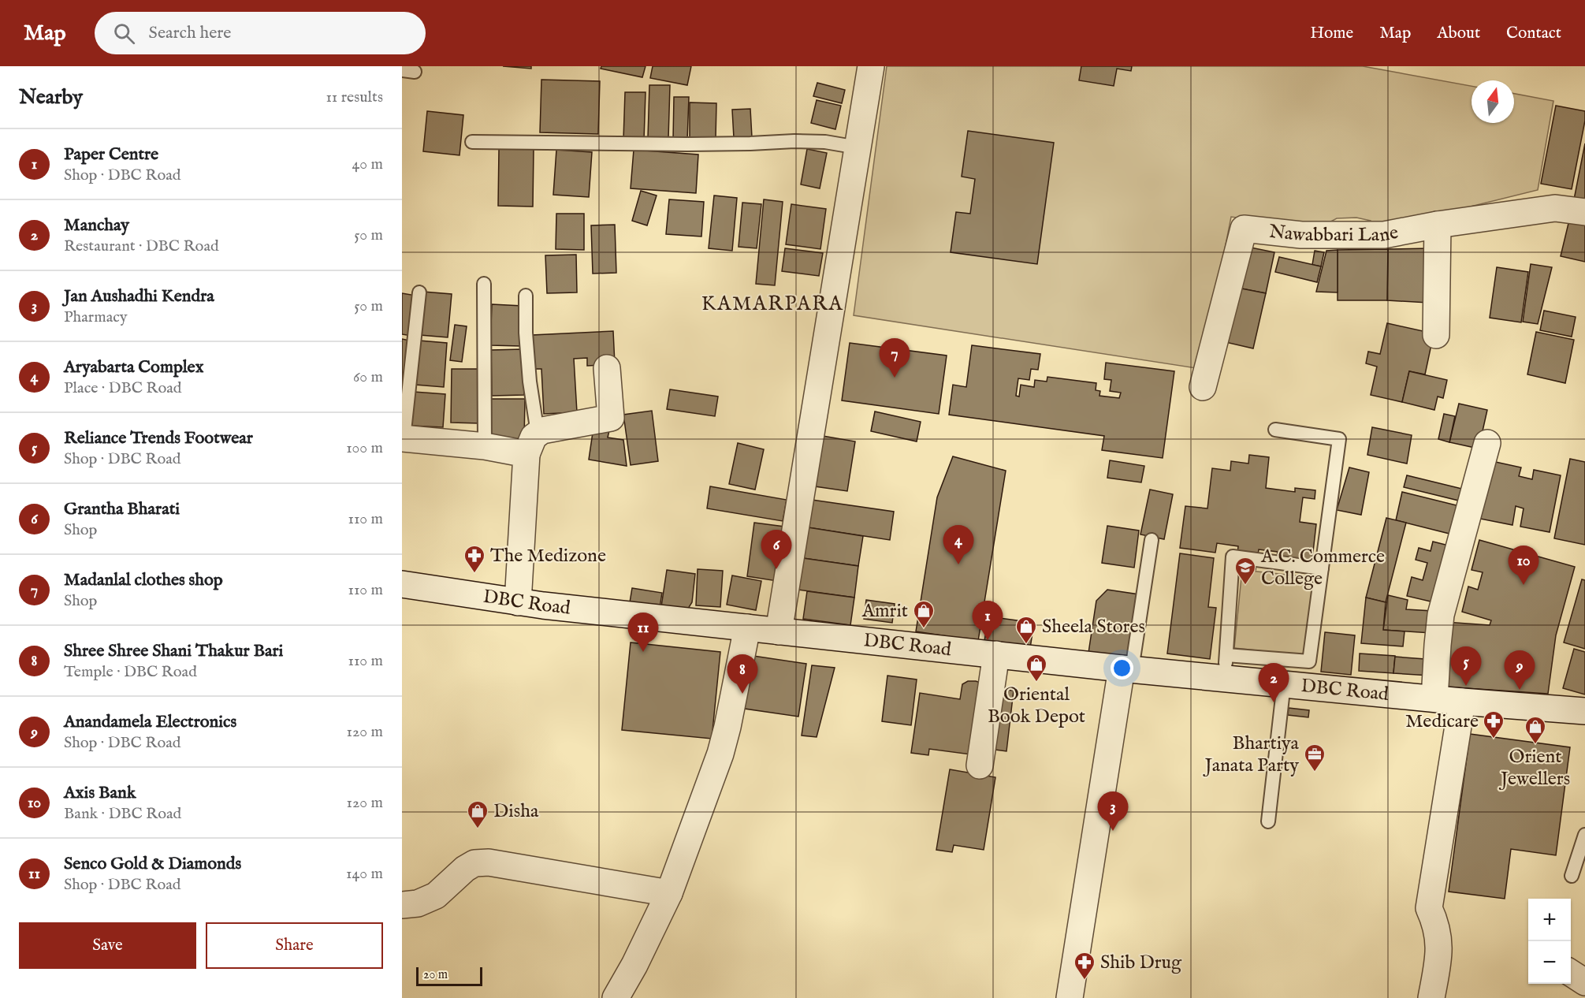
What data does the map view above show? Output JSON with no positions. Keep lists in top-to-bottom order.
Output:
{
  "streets": {
    "street": ["Nawabbari Lane", "DBC Road"]
  },
  "districts": ["KAMARPARA"],
  "places": {
    "pharmacy": ["The Medizone", "Medicare", "Shib Drug"],
    "school or university": ["A.C. Commerce College"],
    "shop": [
      "Amrit",
      "Sheela Stores",
      "Oriental Book Depot",
      "Orient Jewellers",
      "Disha"
    ],
    "office": ["Bhartiya Janata Party"]
  },
  "scale_bar": "20 m",
  "north": "top",
  "page": {
    "header": "Map",
    "search": "Search here",
    "nav": [
      "Home",
      "Map",
      "About",
      "Contact"
    ],
    "heading": ["Nearby", "11 results"],
    "list": [
      {
        "mark": "1",
        "name": "Paper Centre",
        "note": "Shop · DBC Road",
        "value": "40 m"
      },
      {
        "mark": "2",
        "name": "Manchay",
        "note": "Restaurant · DBC Road",
        "value": "50 m"
      },
      {
        "mark": "3",
        "name": "Jan Aushadhi Kendra",
        "note": "Pharmacy",
        "value": "50 m"
      },
      {
        "mark": "4",
        "name": "Aryabarta Complex",
        "note": "Place · DBC Road",
        "value": "60 m"
      },
      {
        "mark": "5",
        "name": "Reliance Trends Footwear",
        "note": "Shop · DBC Road",
        "value": "100 m"
      },
      {
        "mark": "6",
        "name": "Grantha Bharati",
        "note": "Shop",
        "value": "110 m"
      },
      {
        "mark": "7",
        "name": "Madanlal clothes shop",
        "note": "Shop",
        "value": "110 m"
      },
      {
        "mark": "8",
        "name": "Shree Shree Shani Thakur Bari",
        "note": "Temple · DBC Road",
        "value": "110 m"
      },
      {
        "mark": "9",
        "name": "Anandamela Electronics",
        "note": "Shop · DBC Road",
        "value": "120 m"
      },
      {
        "mark": "10",
        "name": "Axis Bank",
        "note": "Bank · DBC Road",
        "value": "120 m"
      },
      {
        "mark": "11",
        "name": "Senco Gold & Diamonds",
        "note": "Shop · DBC Road",
        "value": "140 m"
      }
    ],
    "pins": [
      "7",
      "4",
      "6",
      "10",
      "1",
      "11",
      "5",
      "9",
      "8",
      "2",
      "3"
    ],
    "map_buttons": ["+", "−"],
    "buttons": ["Save", "Share"],
    "scale": "20 m"
  }
}
